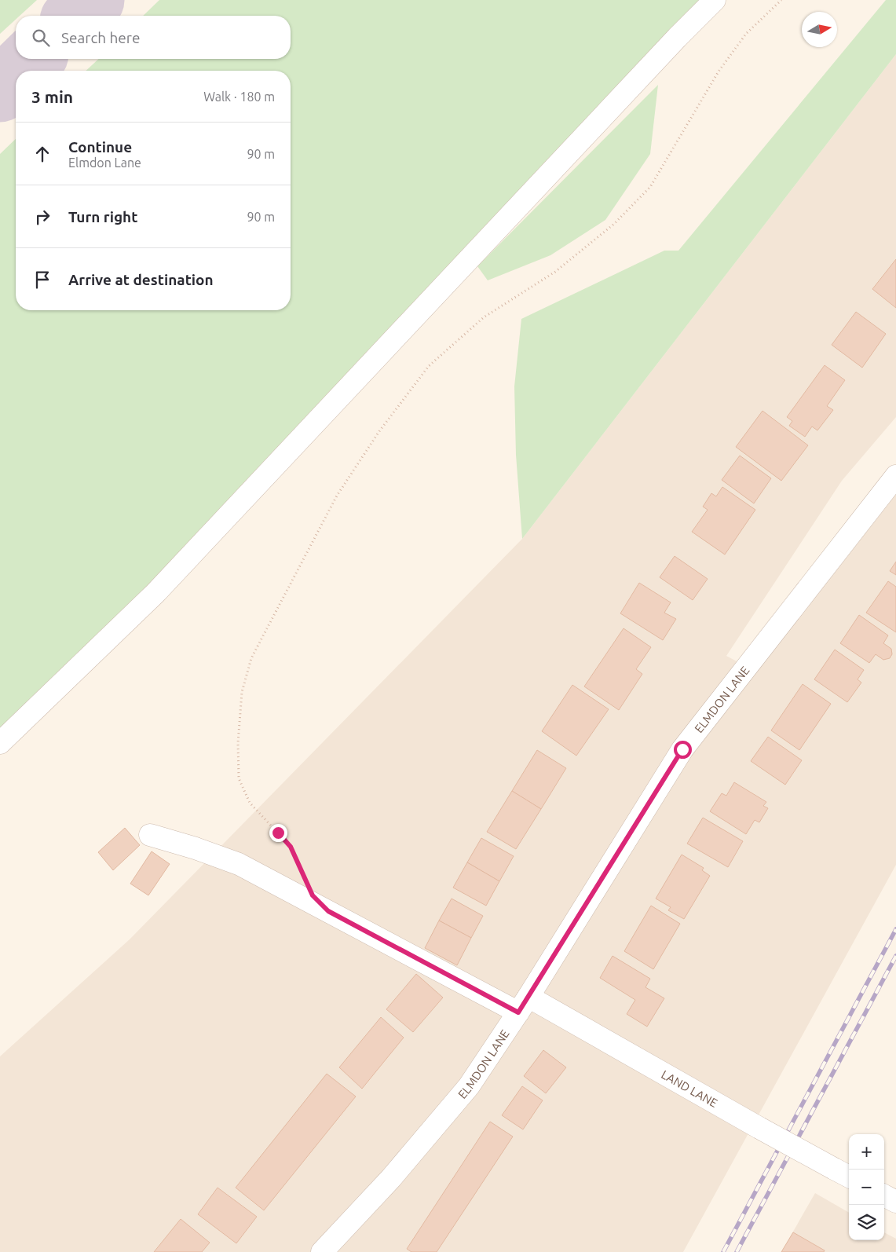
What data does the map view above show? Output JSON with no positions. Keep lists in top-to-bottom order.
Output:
{
  "streets": {
    "street": ["ELMDON LANE", "LAND LANE"]
  },
  "crossings": [
    ["ELMDON LANE", "LAND LANE"]
  ],
  "north": "right",
  "page": {
    "search": "Search here",
    "heading": ["3 min", "Walk · 180 m"],
    "list": [
      ["Continue", "Elmdon Lane", "90 m"],
      ["Turn right", "90 m"],
      "Arrive at destination"
    ],
    "map_buttons": ["+", "−"]
  }
}
